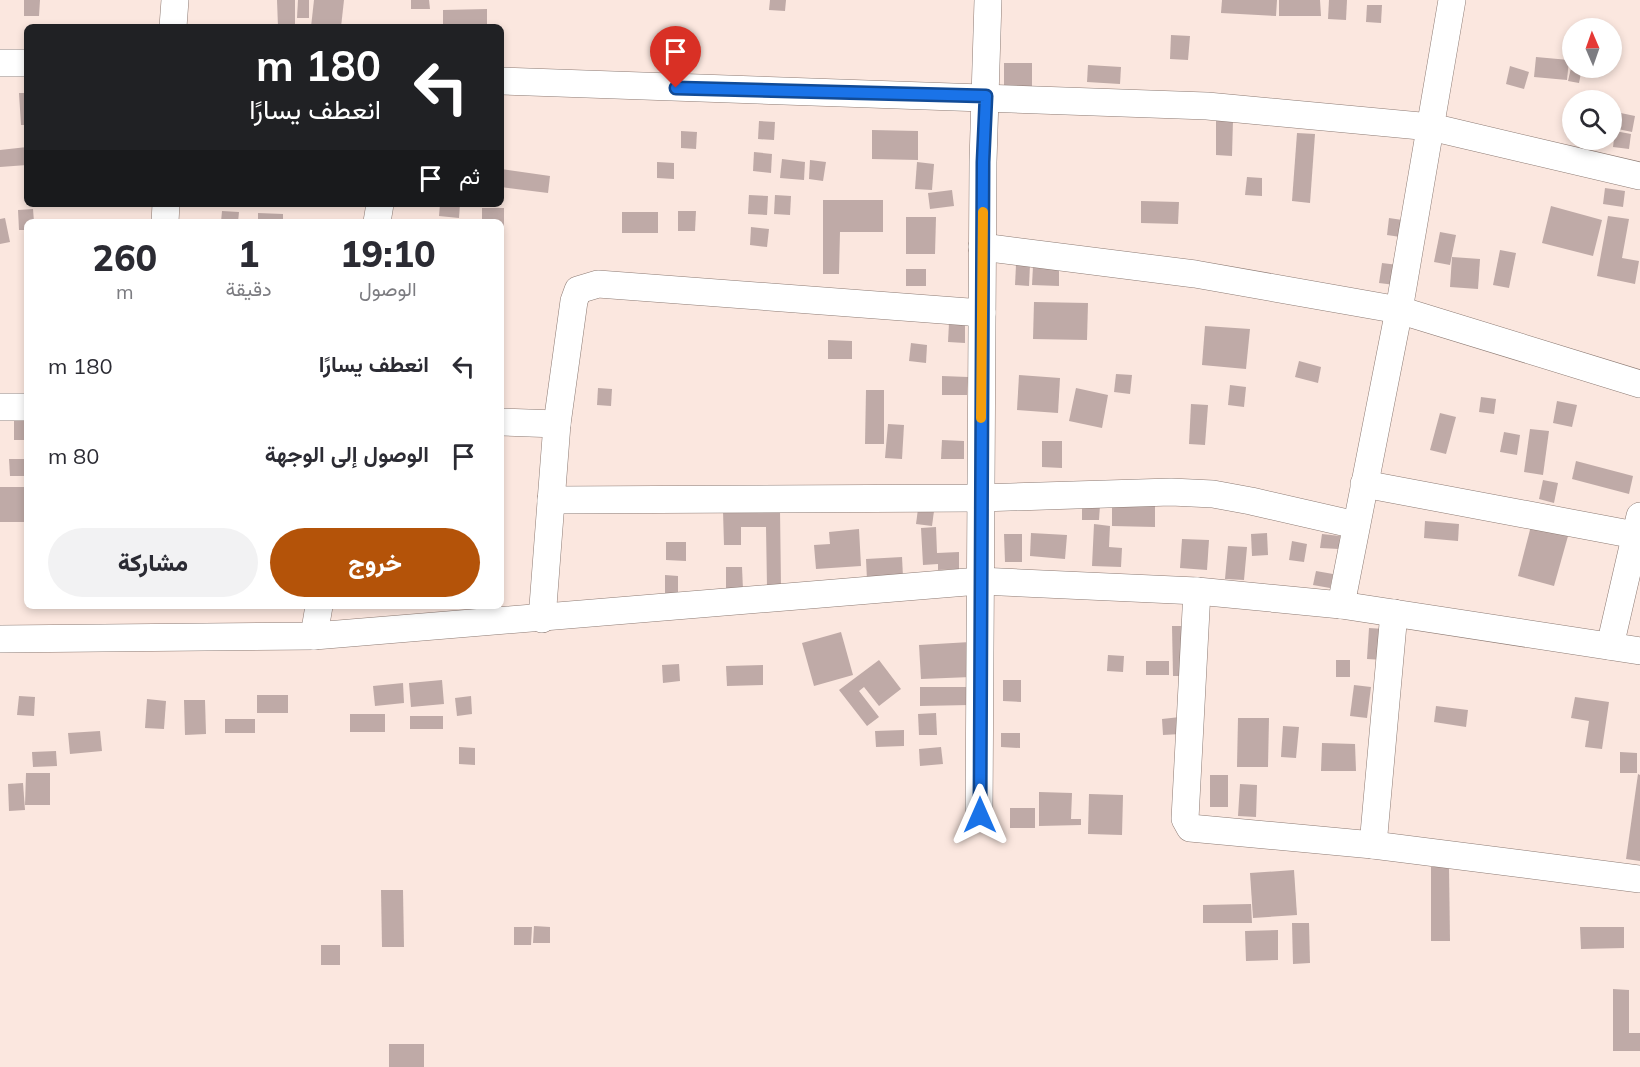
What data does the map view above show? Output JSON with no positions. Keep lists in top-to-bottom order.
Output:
{
  "north": "top",
  "page": {
    "turn": ["180 m", "انعطف يسارًا"],
    "then": "ثم",
    "eta": [
      "19:10",
      "الوصول",
      "1",
      "دقيقة",
      "260",
      "m"
    ],
    "list": [
      {
        "name": "انعطف يسارًا",
        "value": "180 m"
      },
      {
        "name": "الوصول إلى الوجهة",
        "value": "80 m"
      }
    ],
    "buttons": ["خروج", "مشاركة"]
  }
}
